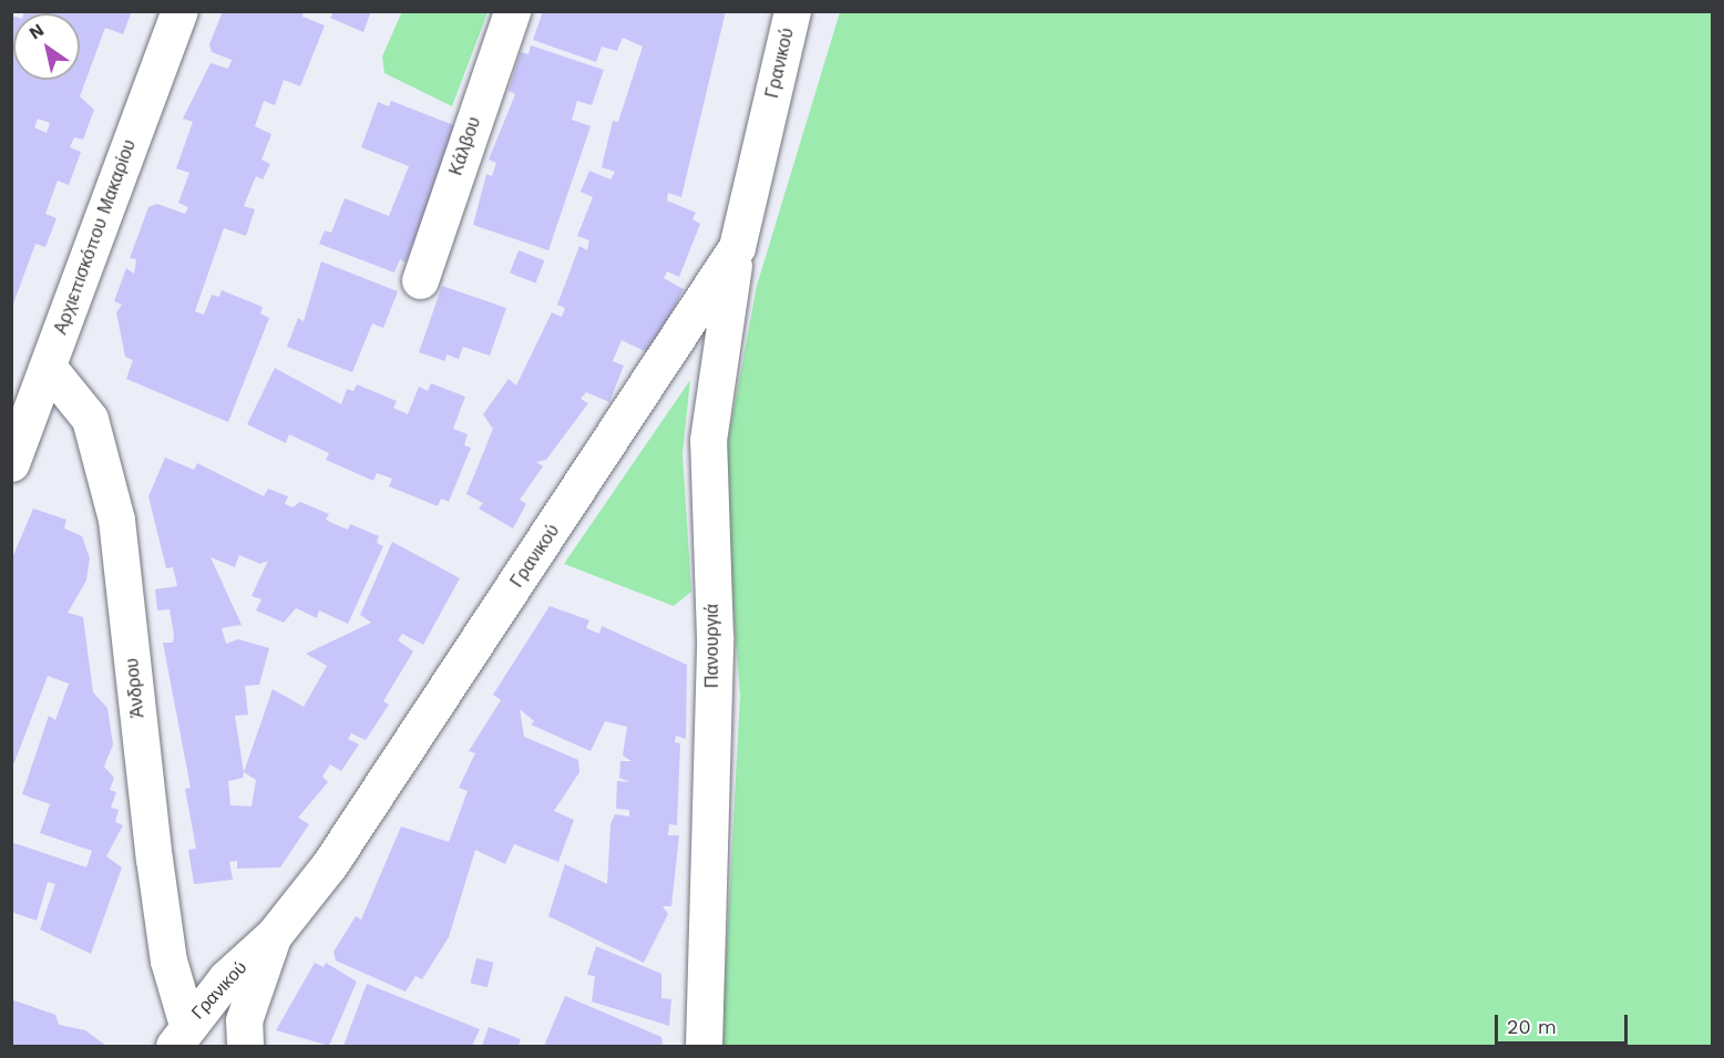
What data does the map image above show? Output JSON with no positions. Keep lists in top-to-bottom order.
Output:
{
  "streets": {
    "street": [
      "Γρανικού",
      "Κάλβου",
      "Αρχιεπισκόπου Μακαρίου",
      "Πανουργιά",
      "Άνδρου"
    ]
  },
  "crossings": [
    ["Γρανικού", "Πανουργιά"],
    ["Γρανικού", "Άνδρου"],
    ["Αρχιεπισκόπου Μακαρίου", "Άνδρου"]
  ],
  "scale_bar": "20 m",
  "north": "top left"
}
